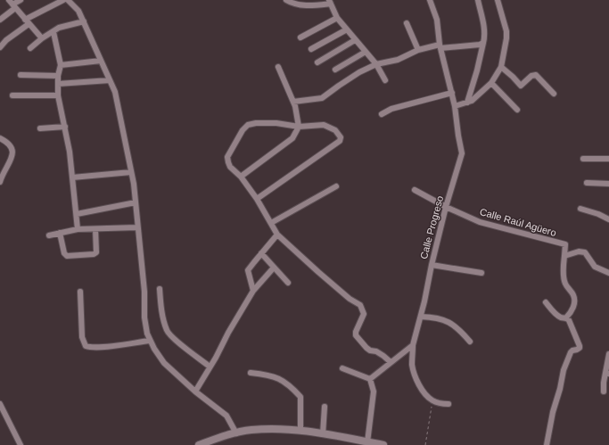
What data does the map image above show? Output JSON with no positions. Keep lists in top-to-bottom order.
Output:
{
  "streets": {
    "street": ["Calle Raúl Agüero", "Calle Progreso"]
  },
  "crossings": [
    ["Calle Raúl Agüero", "Calle Progreso"]
  ]
}
